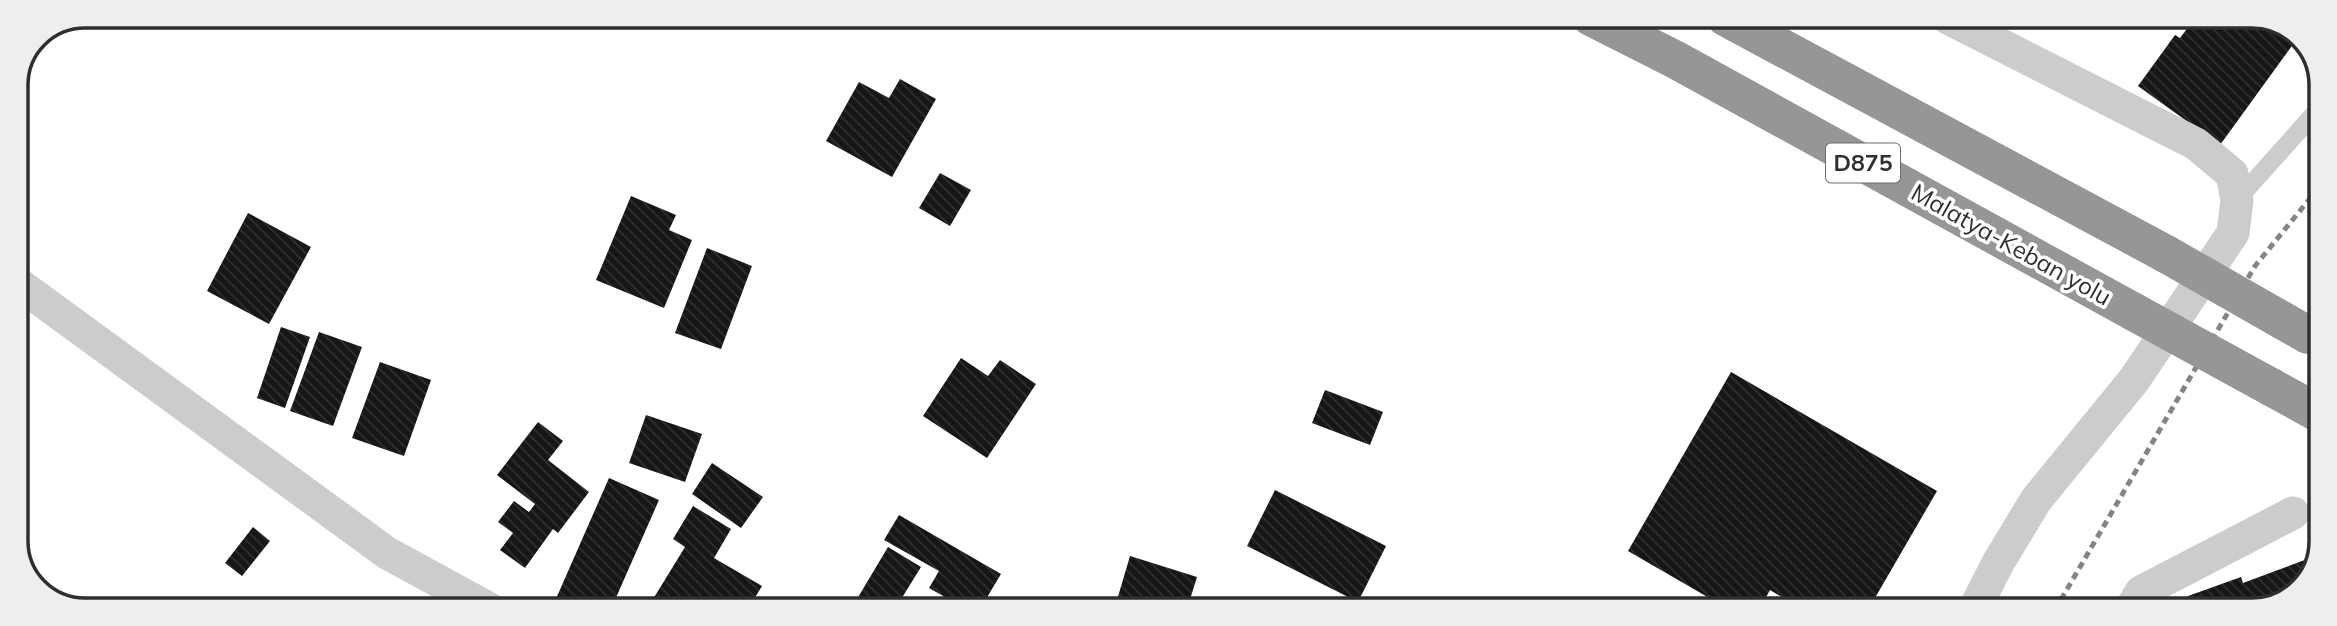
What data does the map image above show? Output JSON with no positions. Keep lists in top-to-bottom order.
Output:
{
  "streets": {
    "highway": ["D875", "Malatya-Keban yolu"]
  }
}
